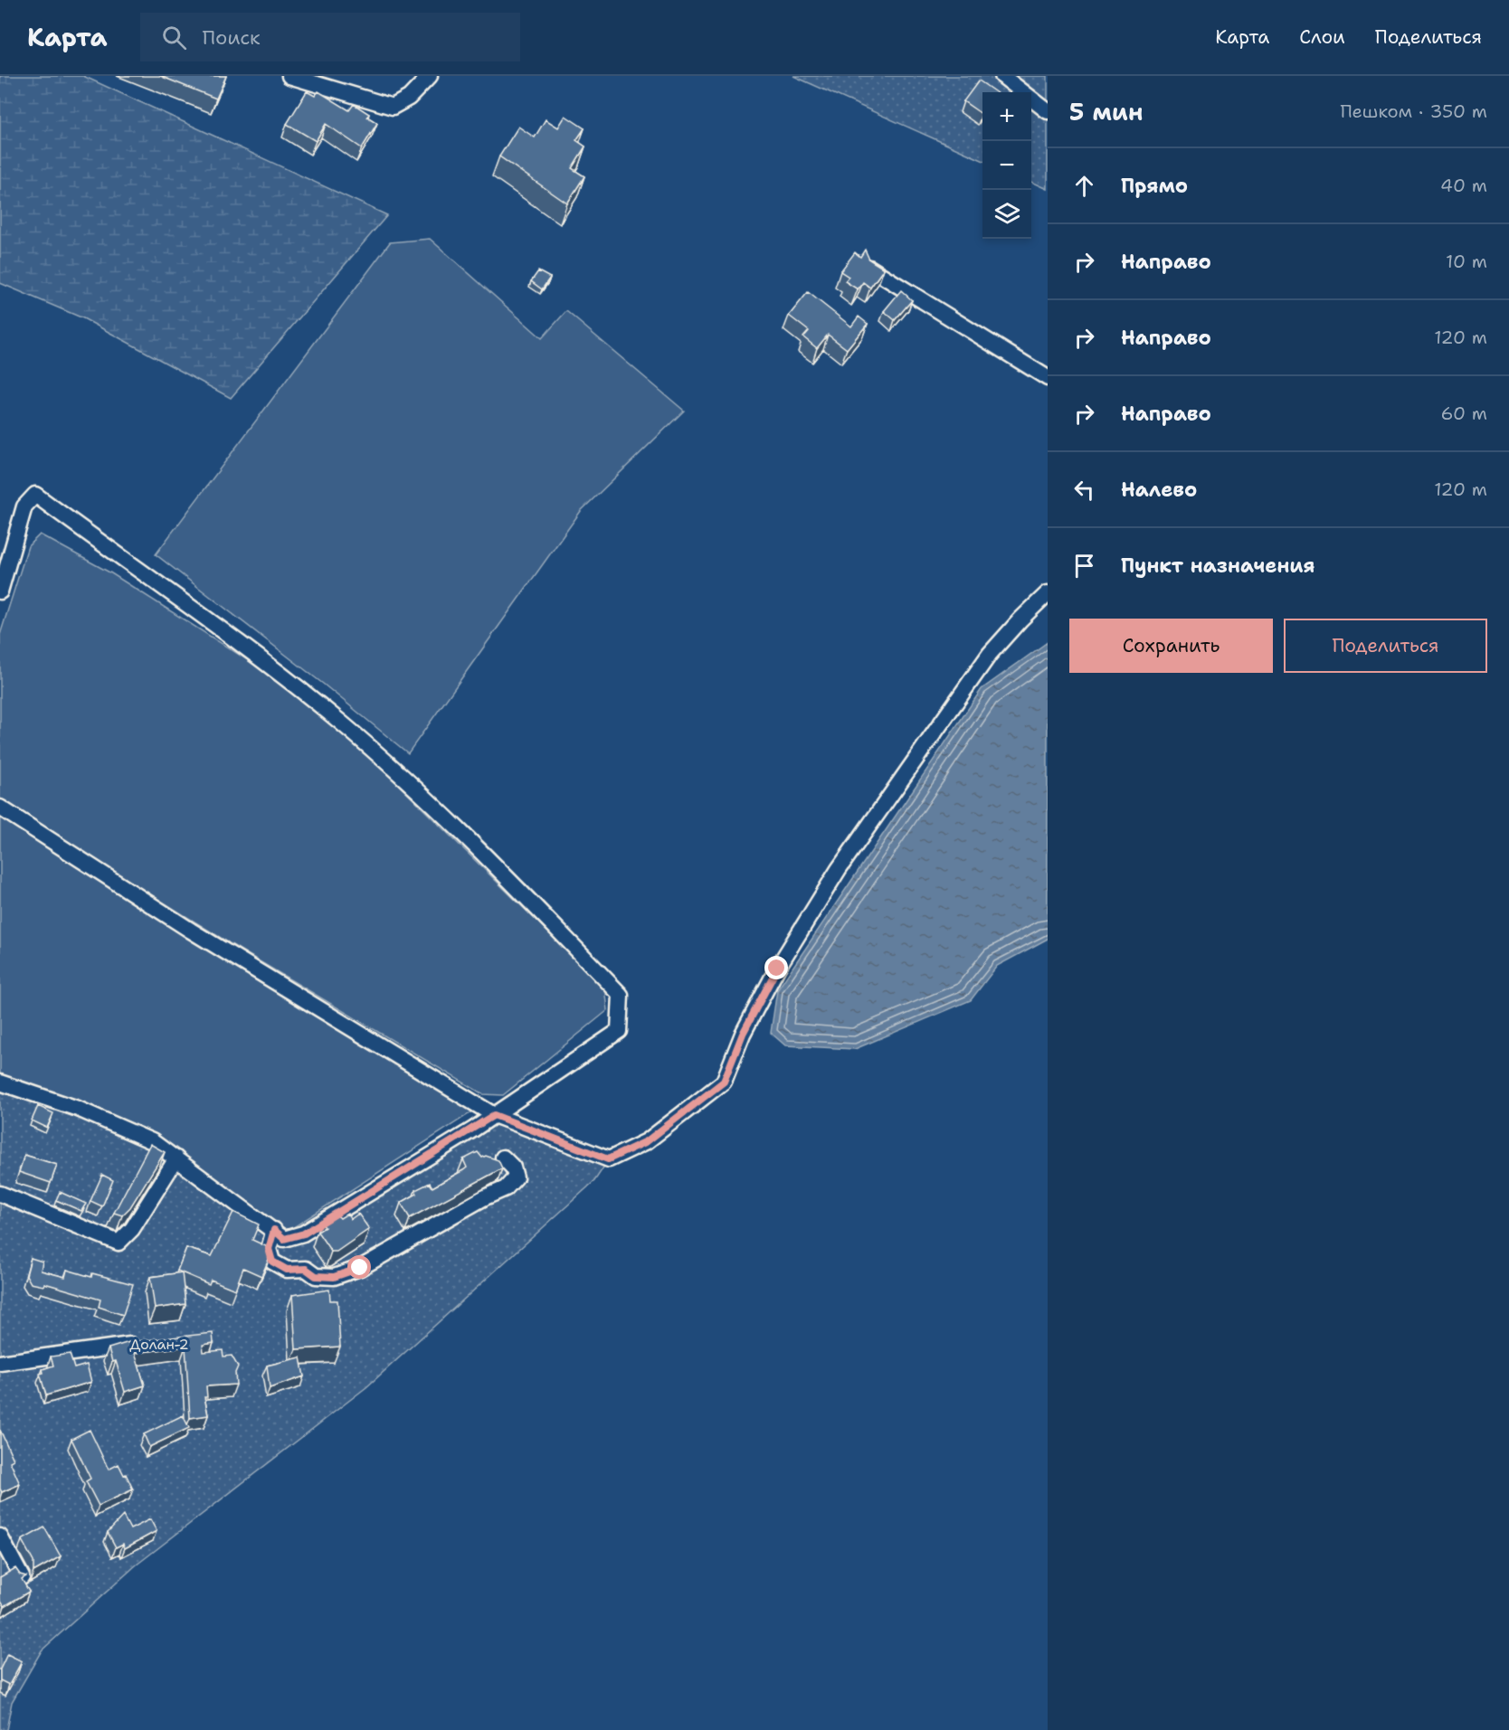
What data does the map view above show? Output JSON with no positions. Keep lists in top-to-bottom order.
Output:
{
  "parks": ["Долан-2"],
  "page": {
    "header": "Карта",
    "search": "Поиск",
    "nav": ["Карта", "Слои", "Поделиться"],
    "heading": ["5 мин", "Пешком · 350 m"],
    "map_buttons": ["+", "−"],
    "list": [
      ["Прямо", "40 m"],
      ["Направо", "10 m"],
      ["Направо", "120 m"],
      ["Направо", "60 m"],
      ["Налево", "120 m"],
      "Пункт назначения"
    ],
    "buttons": ["Сохранить", "Поделиться"]
  }
}
